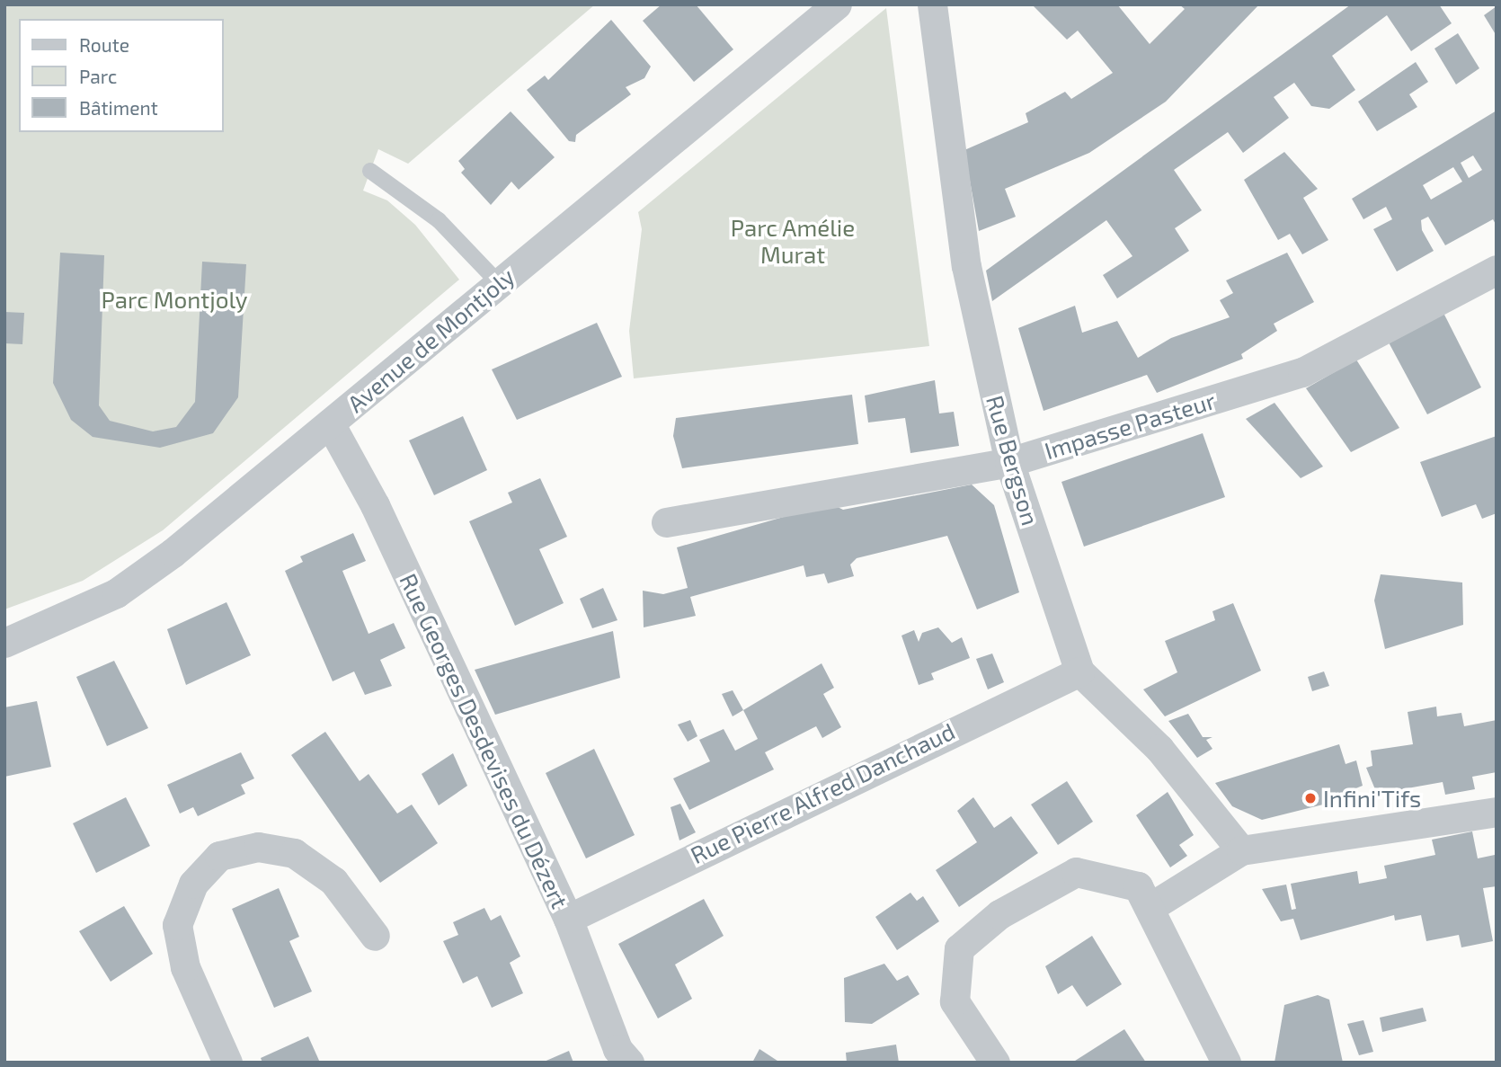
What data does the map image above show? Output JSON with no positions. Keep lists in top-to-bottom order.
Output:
{
  "streets": {
    "street": [
      "Avenue de Montjoly",
      "Impasse Pasteur",
      "Rue Bergson",
      "Rue Georges Desdevises du Dézert",
      "Rue Pierre Alfred Danchaud"
    ]
  },
  "crossings": [
    ["Avenue de Montjoly", "Rue Georges Desdevises du Dézert"],
    ["Impasse Pasteur", "Rue Bergson"],
    ["Rue Bergson", "Rue Pierre Alfred Danchaud"],
    ["Rue Georges Desdevises du Dézert", "Rue Pierre Alfred Danchaud"]
  ],
  "parks": ["Parc Amélie Murat", "Parc Montjoly"],
  "places": ["Infini'Tifs"],
  "legend": ["Route", "Parc", "Bâtiment"]
}
